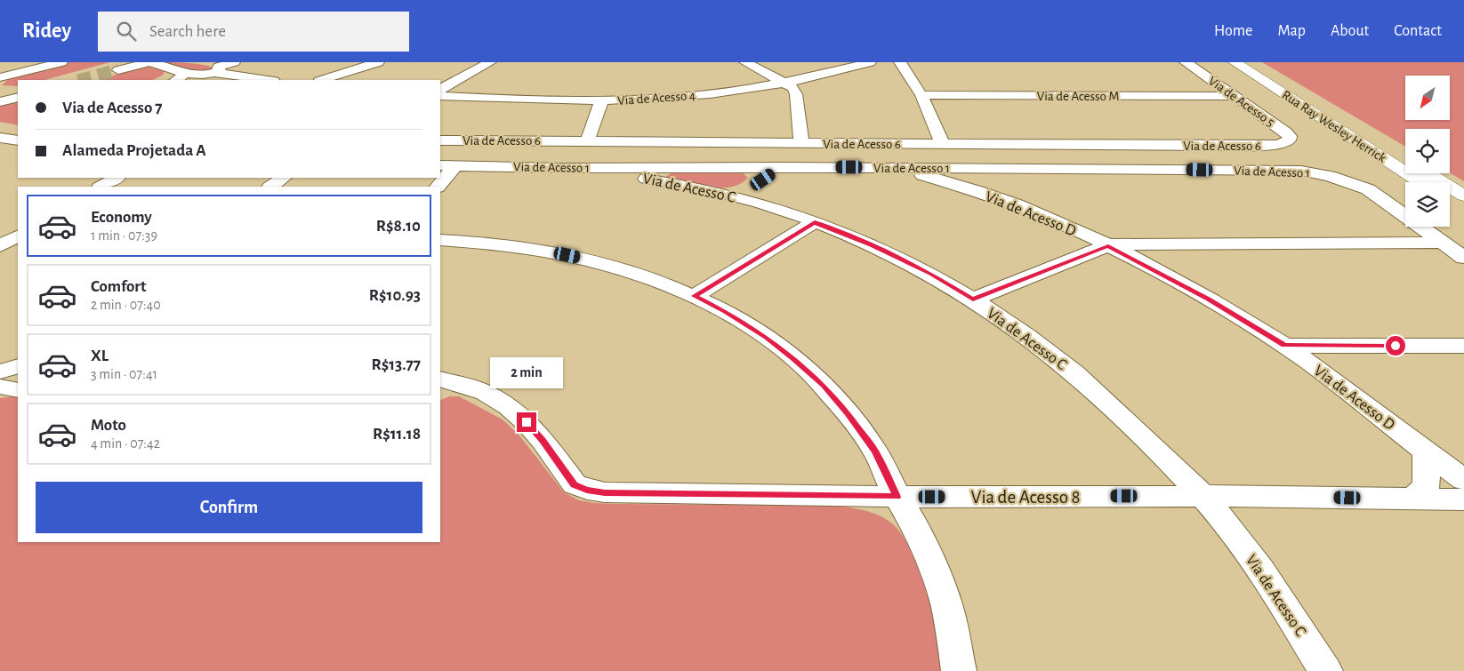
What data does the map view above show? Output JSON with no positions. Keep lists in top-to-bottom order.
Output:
{
  "streets": {
    "street": [
      "Via de Acesso M",
      "Via de Acesso 4",
      "Via de Acesso 5",
      "Rua Ray Wesley Herrick",
      "Via de Acesso 6",
      "Via de Acesso 1",
      "Via de Acesso C",
      "Via de Acesso D",
      "Via de Acesso 8"
    ]
  },
  "crossings": [
    ["Via de Acesso M", "Via de Acesso 5"],
    ["Via de Acesso 5", "Via de Acesso 6"],
    ["Via de Acesso 1", "Via de Acesso C"],
    ["Via de Acesso 1", "Via de Acesso D"],
    ["Via de Acesso C", "Via de Acesso 8"]
  ],
  "north": "bottom left",
  "page": {
    "header": "Ridey",
    "search": "Search here",
    "nav": [
      "Home",
      "Map",
      "About",
      "Contact"
    ],
    "banner": ["Via de Acesso 7", "Alameda Projetada A"],
    "list": [
      {
        "name": "Economy",
        "note": "1 min · 07:39",
        "value": "R$8.10"
      },
      {
        "name": "Comfort",
        "note": "2 min · 07:40",
        "value": "R$10.93"
      },
      {
        "name": "XL",
        "note": "3 min · 07:41",
        "value": "R$13.77"
      },
      {
        "name": "Moto",
        "note": "4 min · 07:42",
        "value": "R$11.18"
      }
    ],
    "bubble": "2 min",
    "buttons": "Confirm"
  }
}
